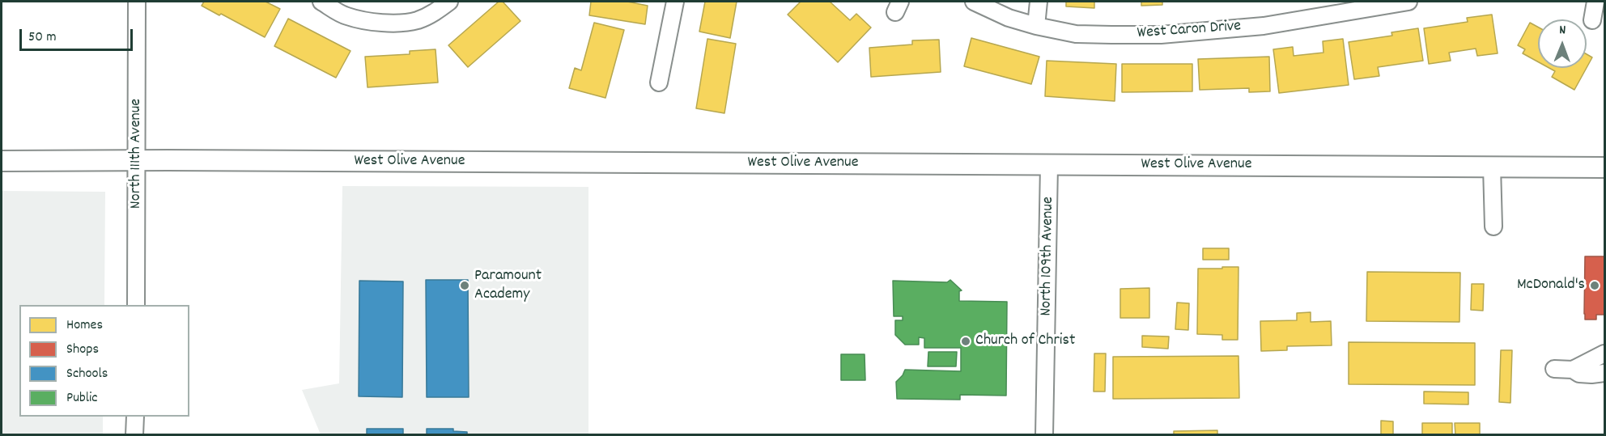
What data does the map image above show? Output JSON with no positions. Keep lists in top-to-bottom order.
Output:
{
  "streets": {
    "main road": ["West Olive Avenue"],
    "street": ["West Caron Drive", "North 111th Avenue", "North 109th Avenue"]
  },
  "crossings": [
    ["North 111th Avenue", "West Olive Avenue"],
    ["West Olive Avenue", "North 109th Avenue"]
  ],
  "places": ["Paramount Academy", "McDonald's", "Church of Christ"],
  "legend": [
    "Homes",
    "Shops",
    "Schools",
    "Public"
  ],
  "scale_bar": "50 m",
  "north": "top"
}
